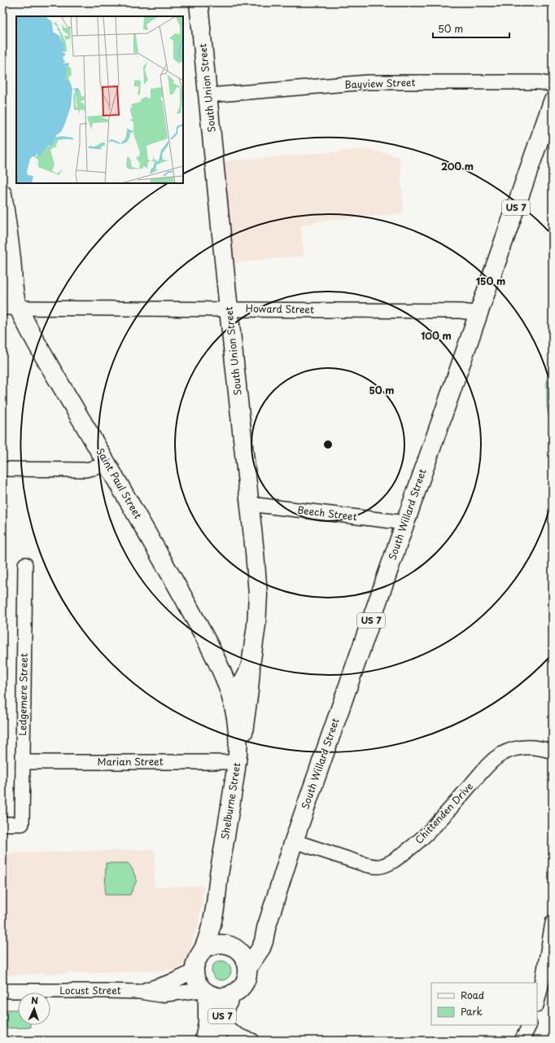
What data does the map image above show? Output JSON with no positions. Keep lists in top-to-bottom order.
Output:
{
  "streets": {
    "main road": [
      "South Union Street",
      "US 7",
      "Saint Paul Street",
      "South Willard Street",
      "Shelburne Street"
    ],
    "street": [
      "Bayview Street",
      "Howard Street",
      "Beech Street",
      "Ledgemere Street",
      "Marian Street",
      "Chittenden Drive",
      "Locust Street"
    ]
  },
  "crossings": [
    ["Bayview Street", "South Union Street"],
    ["South Union Street", "Howard Street"],
    ["South Union Street", "Saint Paul Street"],
    ["South Union Street", "Beech Street"],
    ["South Union Street", "Shelburne Street"],
    ["US 7", "South Willard Street"],
    ["US 7", "Shelburne Street"],
    ["US 7", "Locust Street"],
    ["Howard Street", "Saint Paul Street"],
    ["Howard Street", "South Willard Street"],
    ["Saint Paul Street", "Shelburne Street"],
    ["Beech Street", "South Willard Street"],
    ["South Willard Street", "Shelburne Street"],
    ["South Willard Street", "Chittenden Drive"],
    ["South Willard Street", "Locust Street"],
    ["Ledgemere Street", "Marian Street"],
    ["Marian Street", "Shelburne Street"],
    ["Shelburne Street", "Locust Street"]
  ],
  "legend": ["Road", "Park"],
  "scale_bar": "50 m",
  "north": "top",
  "rings": [
    "200 m",
    "150 m",
    "100 m",
    "50 m"
  ]
}
